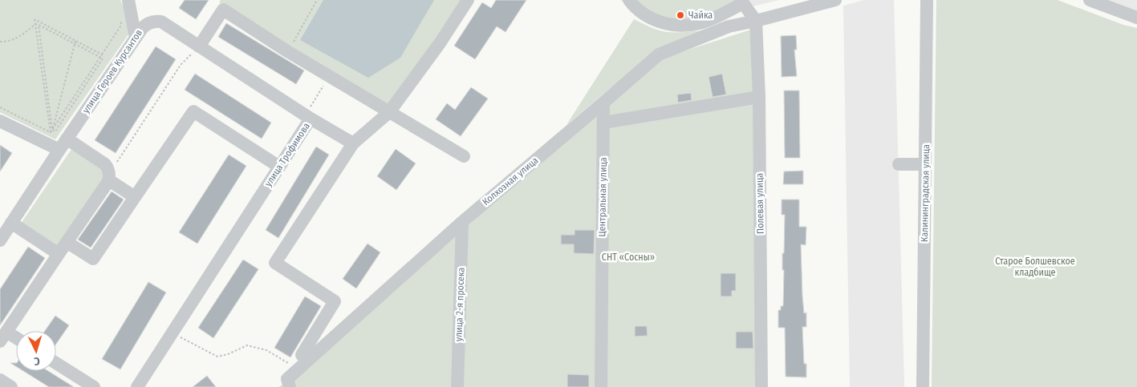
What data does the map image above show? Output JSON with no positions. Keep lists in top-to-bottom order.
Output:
{
  "streets": {
    "street": [
      "улица Героев Курсантов",
      "улица Трофимова",
      "Колхозная улица",
      "Калининградская улица",
      "Центральная улица",
      "Полевая улица",
      "улица 2-я просека"
    ]
  },
  "crossings": [
    ["улица Героев Курсантов", "улица Трофимова"],
    ["Колхозная улица", "Центральная улица"],
    ["Колхозная улица", "Полевая улица"],
    ["Колхозная улица", "улица 2-я просека"]
  ],
  "parks": ["СНТ «Сосны»", "Старое Болшевское кладбище"],
  "places": ["Чайка"],
  "north": "bottom"
}
